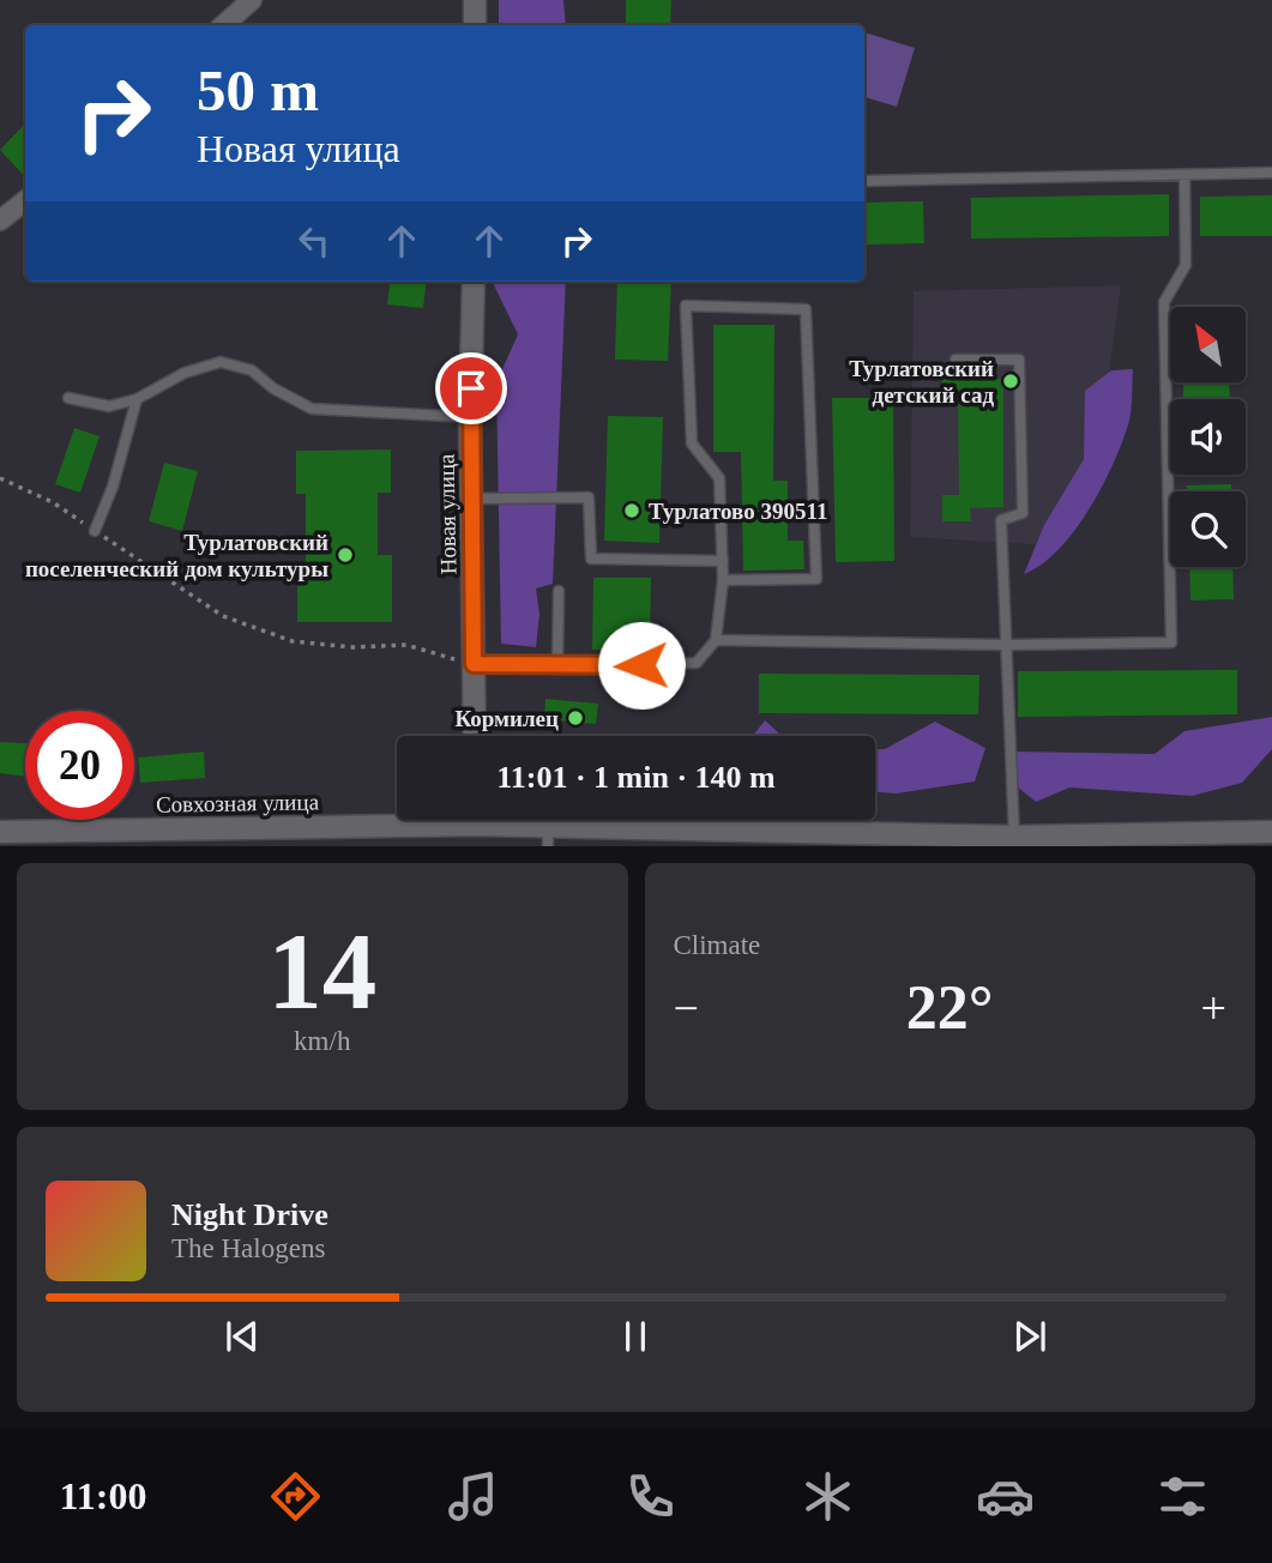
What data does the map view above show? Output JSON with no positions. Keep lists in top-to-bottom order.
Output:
{
  "streets": {
    "street": ["Новая улица", "Совхозная улица"]
  },
  "places": [
    "Турлатовский детский сад",
    "Турлатово 390511",
    "Турлатовский поселенческий дом культуры",
    "Кормилец"
  ],
  "north": "top left",
  "page": {
    "turn": ["50 m", "Новая улица"],
    "limit": "20",
    "trip": "11:01 · 1 min · 140 m",
    "tile": [
      ["14", "km/h"],
      "Climate"
    ],
    "heat": ["−", "22°", "+"],
    "song": ["Night Drive", "The Halogens"],
    "tabs": "11:00"
  }
}
